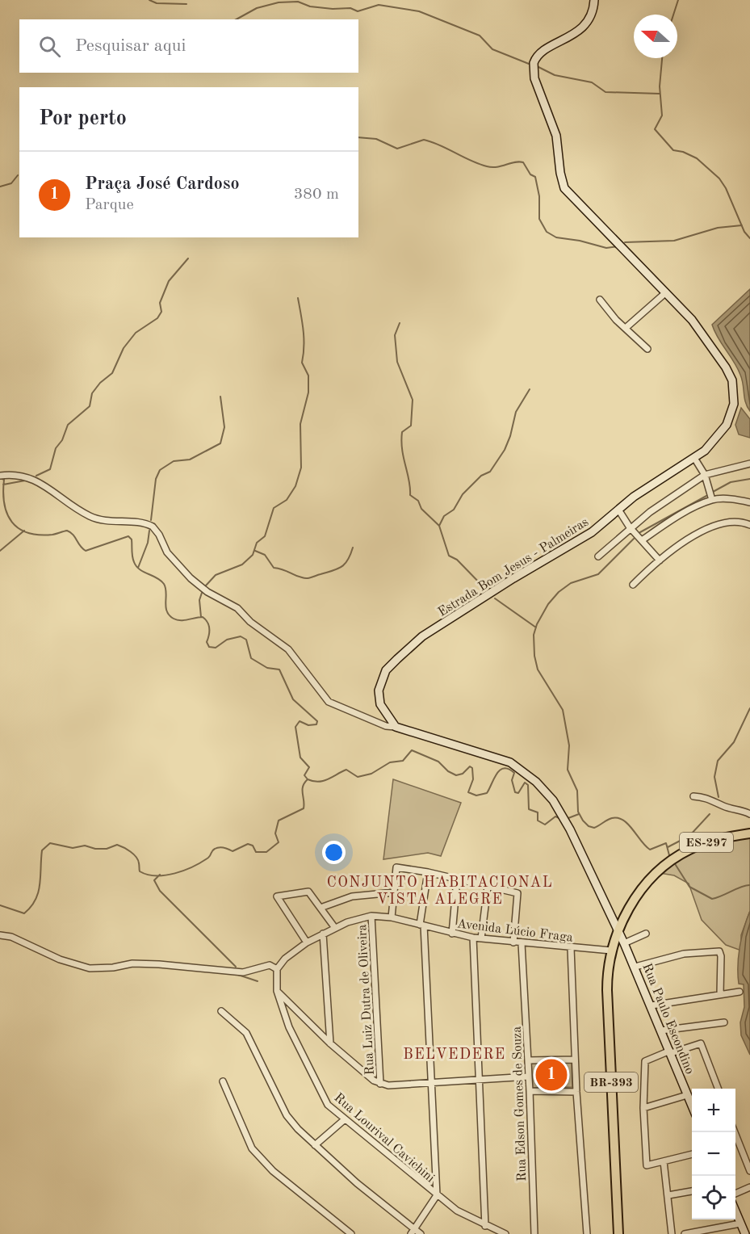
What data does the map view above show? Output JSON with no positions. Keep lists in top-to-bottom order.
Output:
{
  "streets": {
    "main road": [
      "Estrada Bom Jesus - Palmeiras",
      "ES-297",
      "Rua Paulo Escondino",
      "BR-393"
    ],
    "street": [
      "Avenida Lúcio Fraga",
      "Rua Luiz Dutra de Oliveira",
      "Rua Edson Gomes de Souza",
      "Rua Lourival Cavichini"
    ]
  },
  "crossings": [
    ["ES-297", "Rua Paulo Escondino"],
    ["ES-297", "BR-393"],
    ["Avenida Lúcio Fraga", "Rua Luiz Dutra de Oliveira"],
    ["Avenida Lúcio Fraga", "BR-393"],
    ["Avenida Lúcio Fraga", "Rua Edson Gomes de Souza"],
    ["Rua Paulo Escondino", "BR-393"]
  ],
  "districts": ["CONJUNTO HABITACIONAL VISTA ALEGRE", "BELVEDERE"],
  "north": "left",
  "page": {
    "search": "Pesquisar aqui",
    "heading": "Por perto",
    "list": [
      {
        "mark": "1",
        "name": "Praça José Cardoso",
        "note": "Parque",
        "value": "380 m"
      }
    ],
    "pins": "1",
    "map_buttons": ["+", "−"]
  }
}
